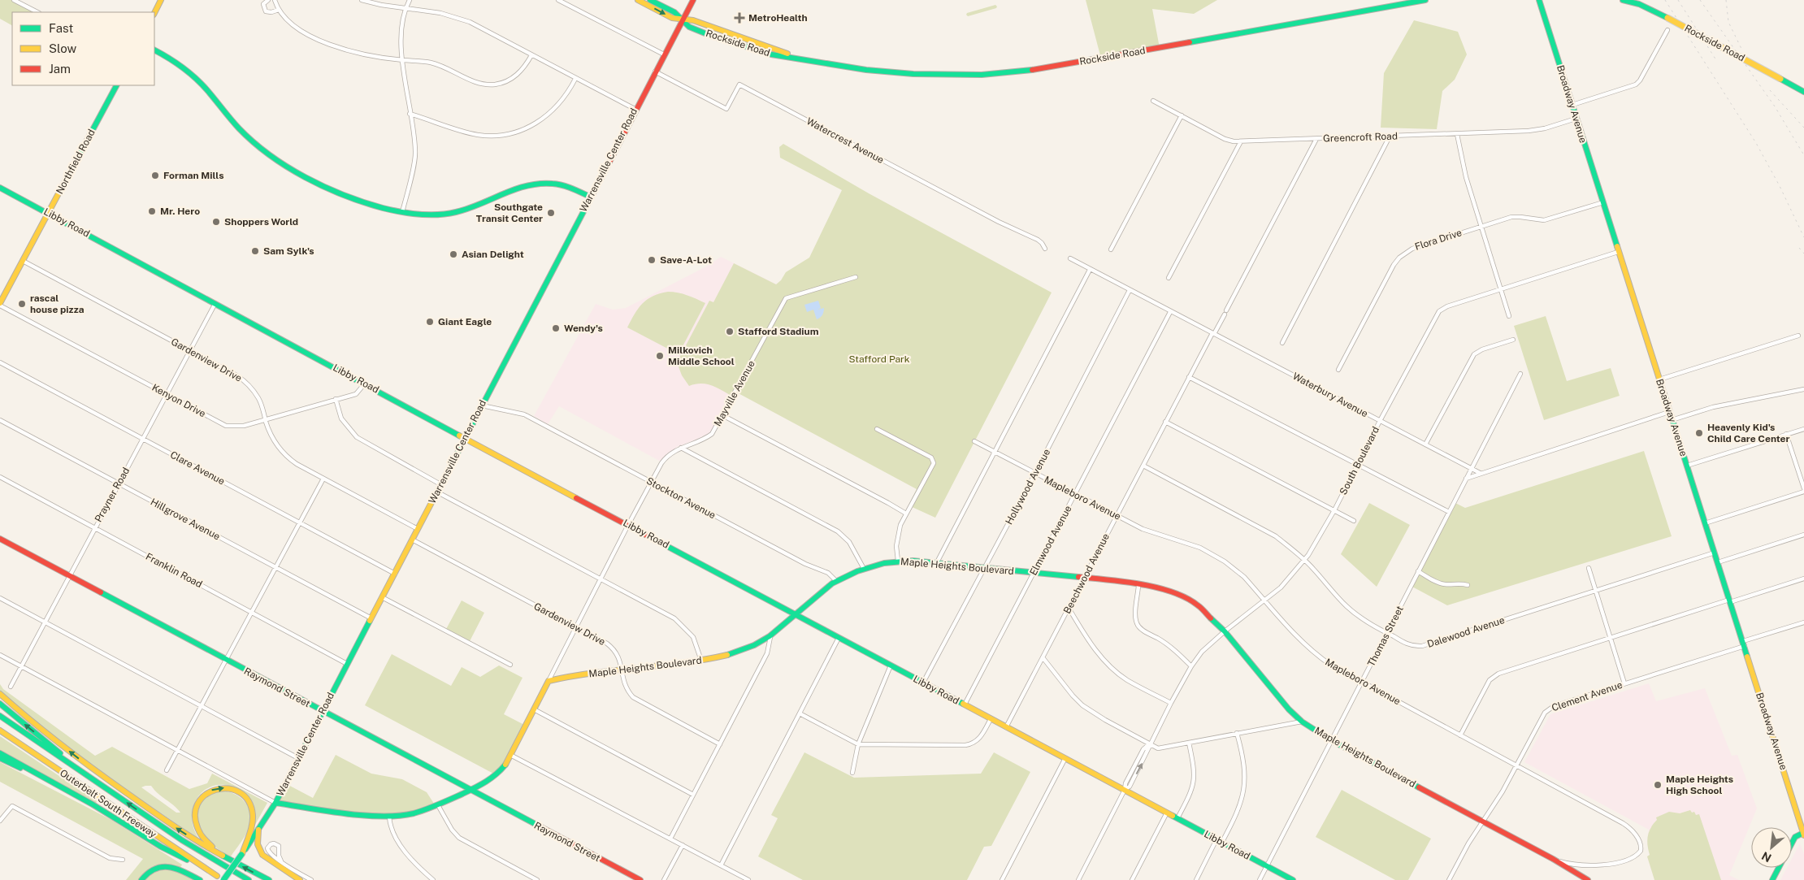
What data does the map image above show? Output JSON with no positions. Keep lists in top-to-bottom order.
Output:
{
  "streets": {
    "main road": [
      "Rockside Road",
      "Broadway Avenue",
      "Warrensville Center Road",
      "Northfield Road",
      "Libby Road",
      "Maple Heights Boulevard",
      "Raymond Street",
      "Outerbelt South Freeway"
    ],
    "street": [
      "Greencroft Road",
      "Watercrest Avenue",
      "Flora Drive",
      "Gardenview Drive",
      "Mayville Avenue",
      "Waterbury Avenue",
      "Kenyon Drive",
      "South Boulevard",
      "Clare Avenue",
      "Hollywood Avenue",
      "Prayner Road",
      "Stockton Avenue",
      "Mapleboro Avenue",
      "Hillgrove Avenue",
      "Elmwood Avenue",
      "Franklin Road",
      "Beechwood Avenue",
      "Dalewood Avenue",
      "Thomas Street",
      "Clement Avenue"
    ]
  },
  "crossings": [
    ["Rockside Road", "Warrensville Center Road"],
    ["Broadway Avenue", "Greencroft Road"],
    ["Broadway Avenue", "Flora Drive"],
    ["Broadway Avenue", "South Boulevard"],
    ["Broadway Avenue", "Dalewood Avenue"],
    ["Broadway Avenue", "Clement Avenue"],
    ["Greencroft Road", "Beechwood Avenue"],
    ["Watercrest Avenue", "Warrensville Center Road"],
    ["Warrensville Center Road", "Libby Road"],
    ["Warrensville Center Road", "Gardenview Drive"],
    ["Warrensville Center Road", "Clare Avenue"],
    ["Warrensville Center Road", "Stockton Avenue"],
    ["Warrensville Center Road", "Hillgrove Avenue"],
    ["Warrensville Center Road", "Franklin Road"],
    ["Warrensville Center Road", "Raymond Street"],
    ["Warrensville Center Road", "Outerbelt South Freeway"],
    ["Northfield Road", "Libby Road"],
    ["Northfield Road", "Gardenview Drive"],
    ["Northfield Road", "Kenyon Drive"],
    ["Libby Road", "Mayville Avenue"],
    ["Libby Road", "Kenyon Drive"],
    ["Libby Road", "South Boulevard"],
    ["Libby Road", "Hollywood Avenue"],
    ["Libby Road", "Prayner Road"],
    ["Libby Road", "Elmwood Avenue"],
    ["Libby Road", "Maple Heights Boulevard"],
    ["Libby Road", "Beechwood Avenue"],
    ["Libby Road", "Thomas Street"],
    ["Gardenview Drive", "Mayville Avenue"],
    ["Gardenview Drive", "Kenyon Drive"],
    ["Gardenview Drive", "Prayner Road"],
    ["Gardenview Drive", "Maple Heights Boulevard"],
    ["Mayville Avenue", "Stockton Avenue"],
    ["Mayville Avenue", "Maple Heights Boulevard"],
    ["Waterbury Avenue", "South Boulevard"],
    ["Waterbury Avenue", "Hollywood Avenue"],
    ["Waterbury Avenue", "Elmwood Avenue"],
    ["Waterbury Avenue", "Beechwood Avenue"],
    ["Waterbury Avenue", "Thomas Street"],
    ["Kenyon Drive", "Prayner Road"],
    ["South Boulevard", "Mapleboro Avenue"],
    ["South Boulevard", "Maple Heights Boulevard"],
    ["South Boulevard", "Dalewood Avenue"],
    ["Clare Avenue", "Prayner Road"],
    ["Hollywood Avenue", "Mapleboro Avenue"],
    ["Hollywood Avenue", "Maple Heights Boulevard"],
    ["Prayner Road", "Hillgrove Avenue"],
    ["Prayner Road", "Franklin Road"],
    ["Prayner Road", "Raymond Street"],
    ["Stockton Avenue", "Maple Heights Boulevard"],
    ["Mapleboro Avenue", "Elmwood Avenue"],
    ["Mapleboro Avenue", "Maple Heights Boulevard"],
    ["Mapleboro Avenue", "Beechwood Avenue"],
    ["Mapleboro Avenue", "Thomas Street"],
    ["Mapleboro Avenue", "Clement Avenue"],
    ["Elmwood Avenue", "Maple Heights Boulevard"],
    ["Maple Heights Boulevard", "Beechwood Avenue"],
    ["Maple Heights Boulevard", "Thomas Street"],
    ["Maple Heights Boulevard", "Clement Avenue"],
    ["Beechwood Avenue", "Dalewood Avenue"],
    ["Dalewood Avenue", "Thomas Street"]
  ],
  "parks": ["Stafford Park"],
  "places": {
    "health": ["MetroHealth"],
    "other": [
      "Forman Mills",
      "Mr. Hero",
      "Southgate Transit Center",
      "Shoppers World",
      "Sam Sylk's",
      "Asian Delight",
      "Save-A-Lot",
      "rascal house pizza",
      "Giant Eagle",
      "Wendy's",
      "Stafford Stadium",
      "Milkovich Middle School",
      "Heavenly Kid's Child Care Center",
      "Maple Heights High School"
    ]
  },
  "legend": ["Fast", "Slow", "Jam"],
  "north": "bottom left"
}
